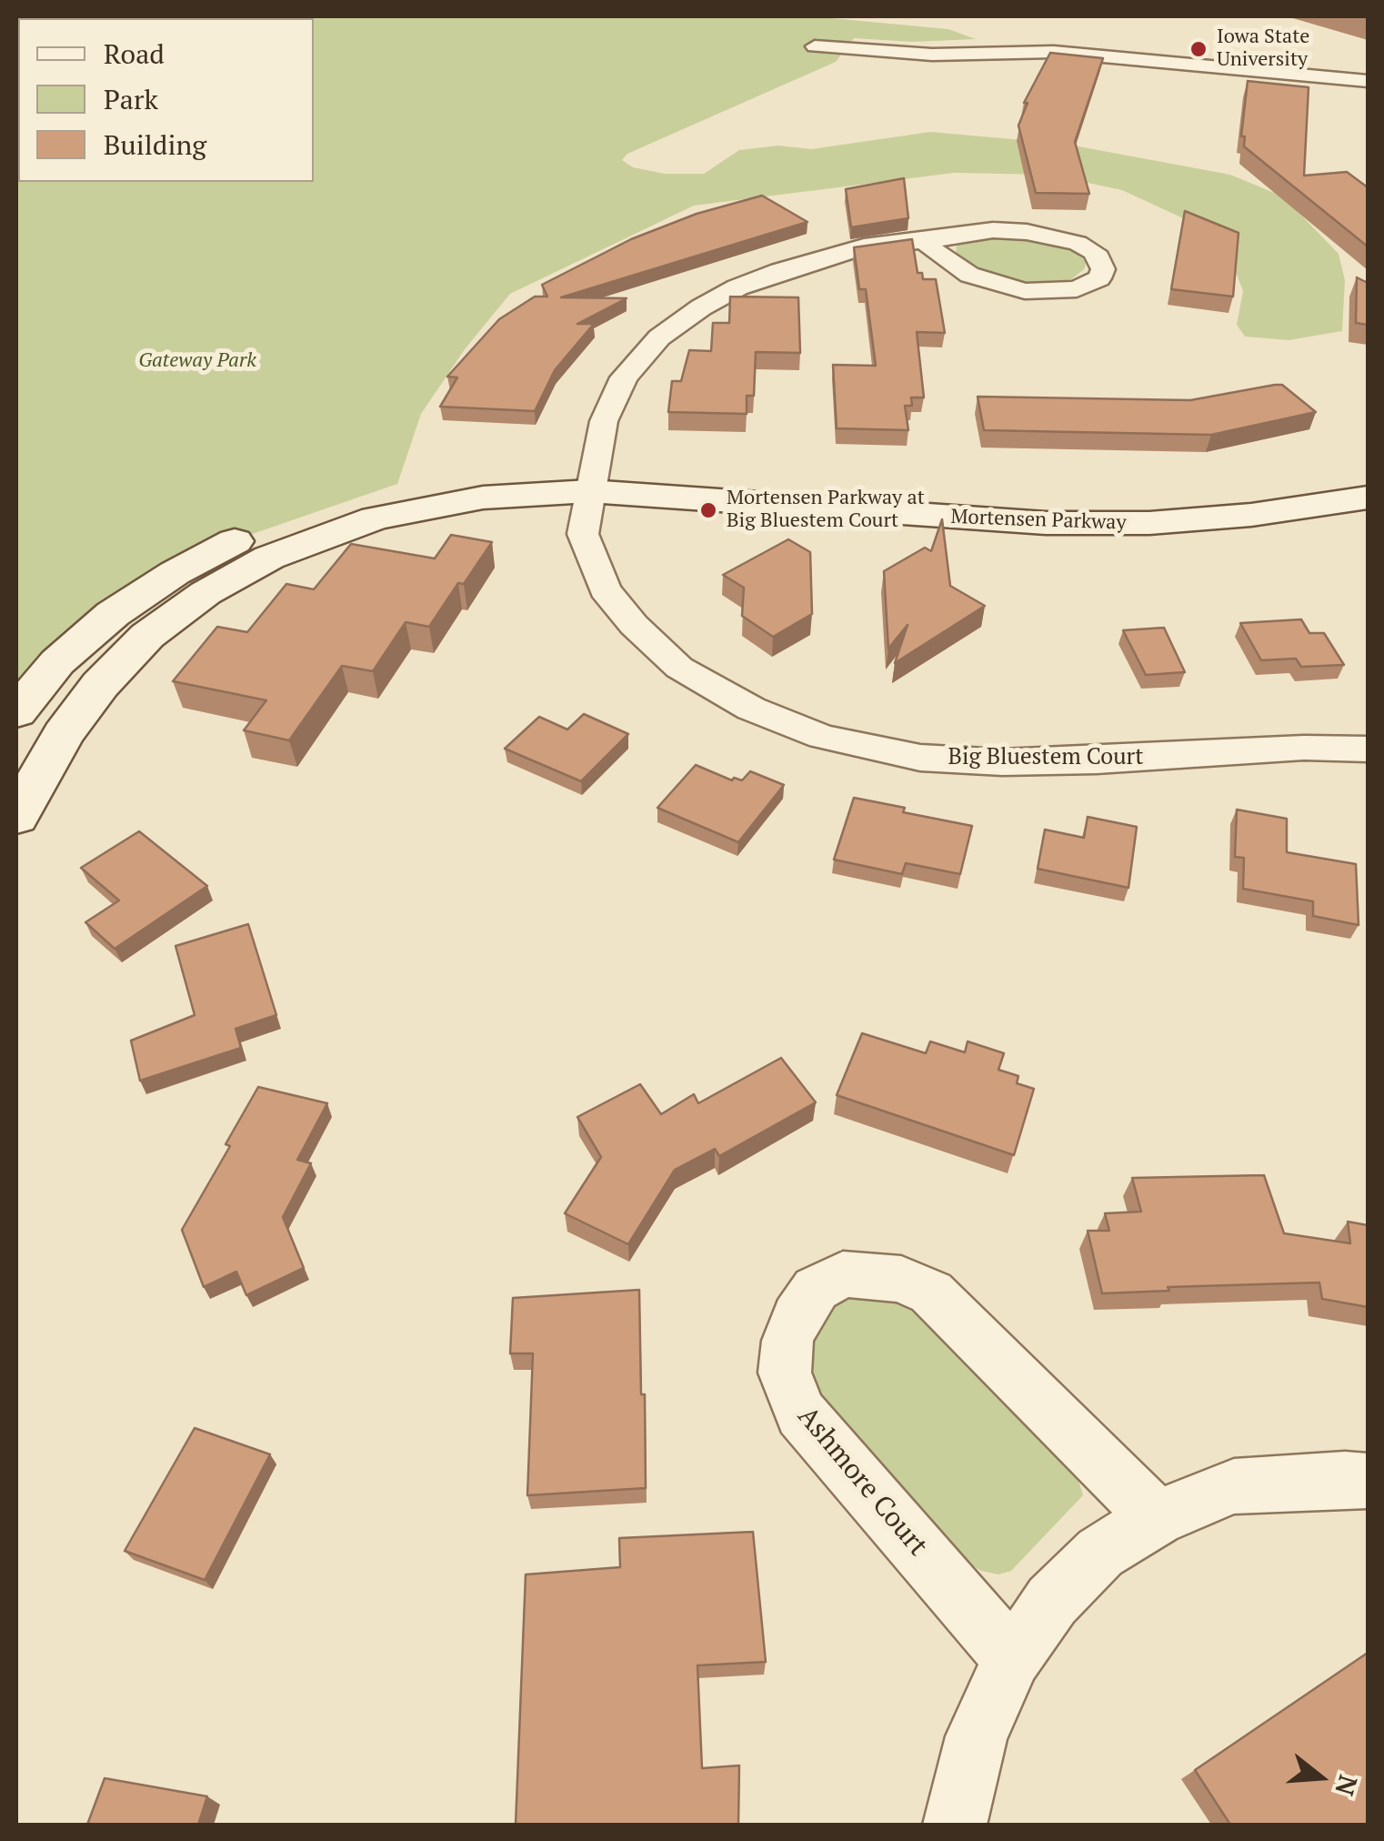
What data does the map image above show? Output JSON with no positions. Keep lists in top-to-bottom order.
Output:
{
  "streets": {
    "street": ["Mortensen Parkway", "Big Bluestem Court", "Ashmore Court"]
  },
  "crossings": [
    ["Mortensen Parkway", "Big Bluestem Court"]
  ],
  "parks": ["Gateway Park"],
  "places": ["Iowa State University", "Mortensen Parkway at Big Bluestem Court"],
  "legend": ["Road", "Park", "Building"],
  "north": "right"
}
